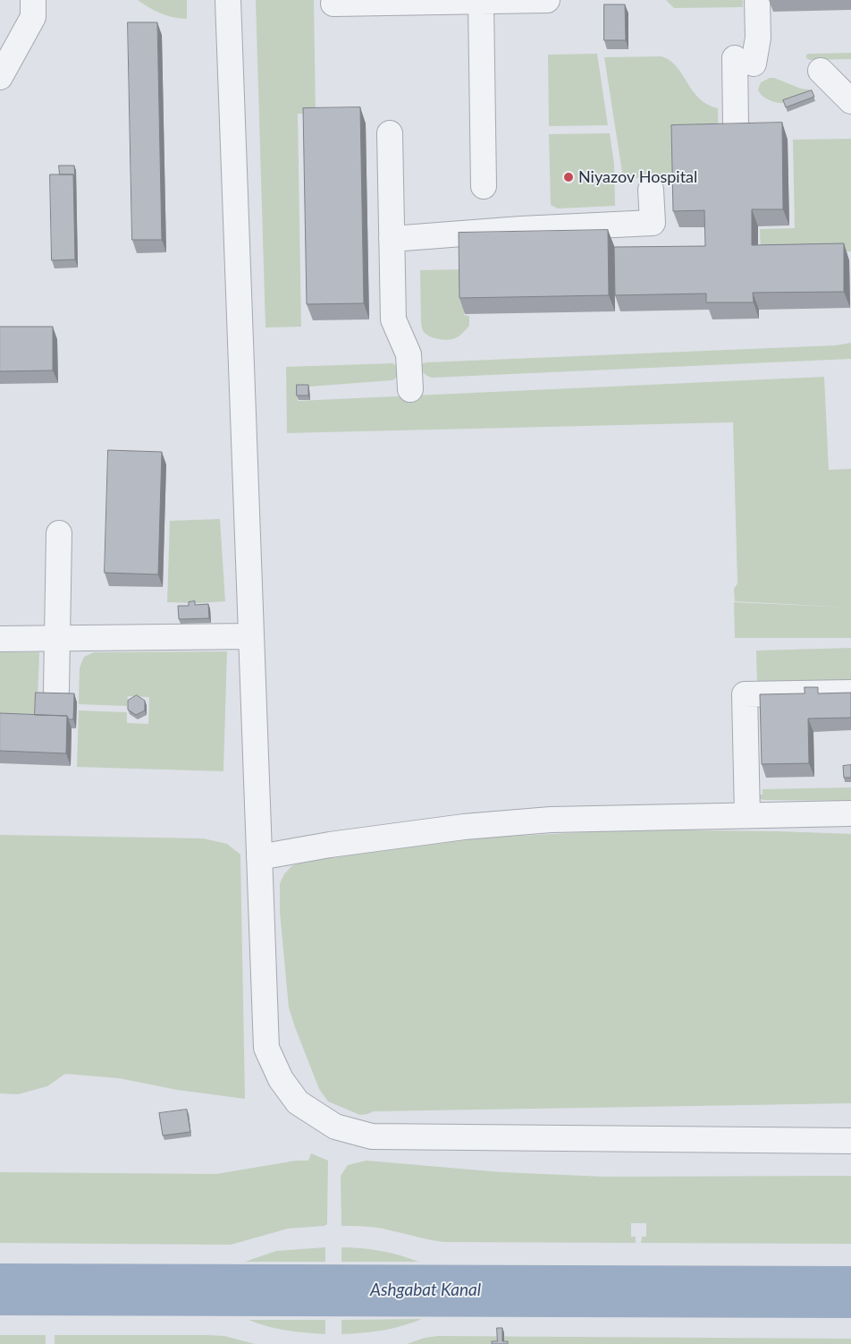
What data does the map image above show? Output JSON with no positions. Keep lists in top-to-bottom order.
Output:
{
  "water": ["Ashgabat Kanal"],
  "places": ["Niyazov Hospital"]
}
